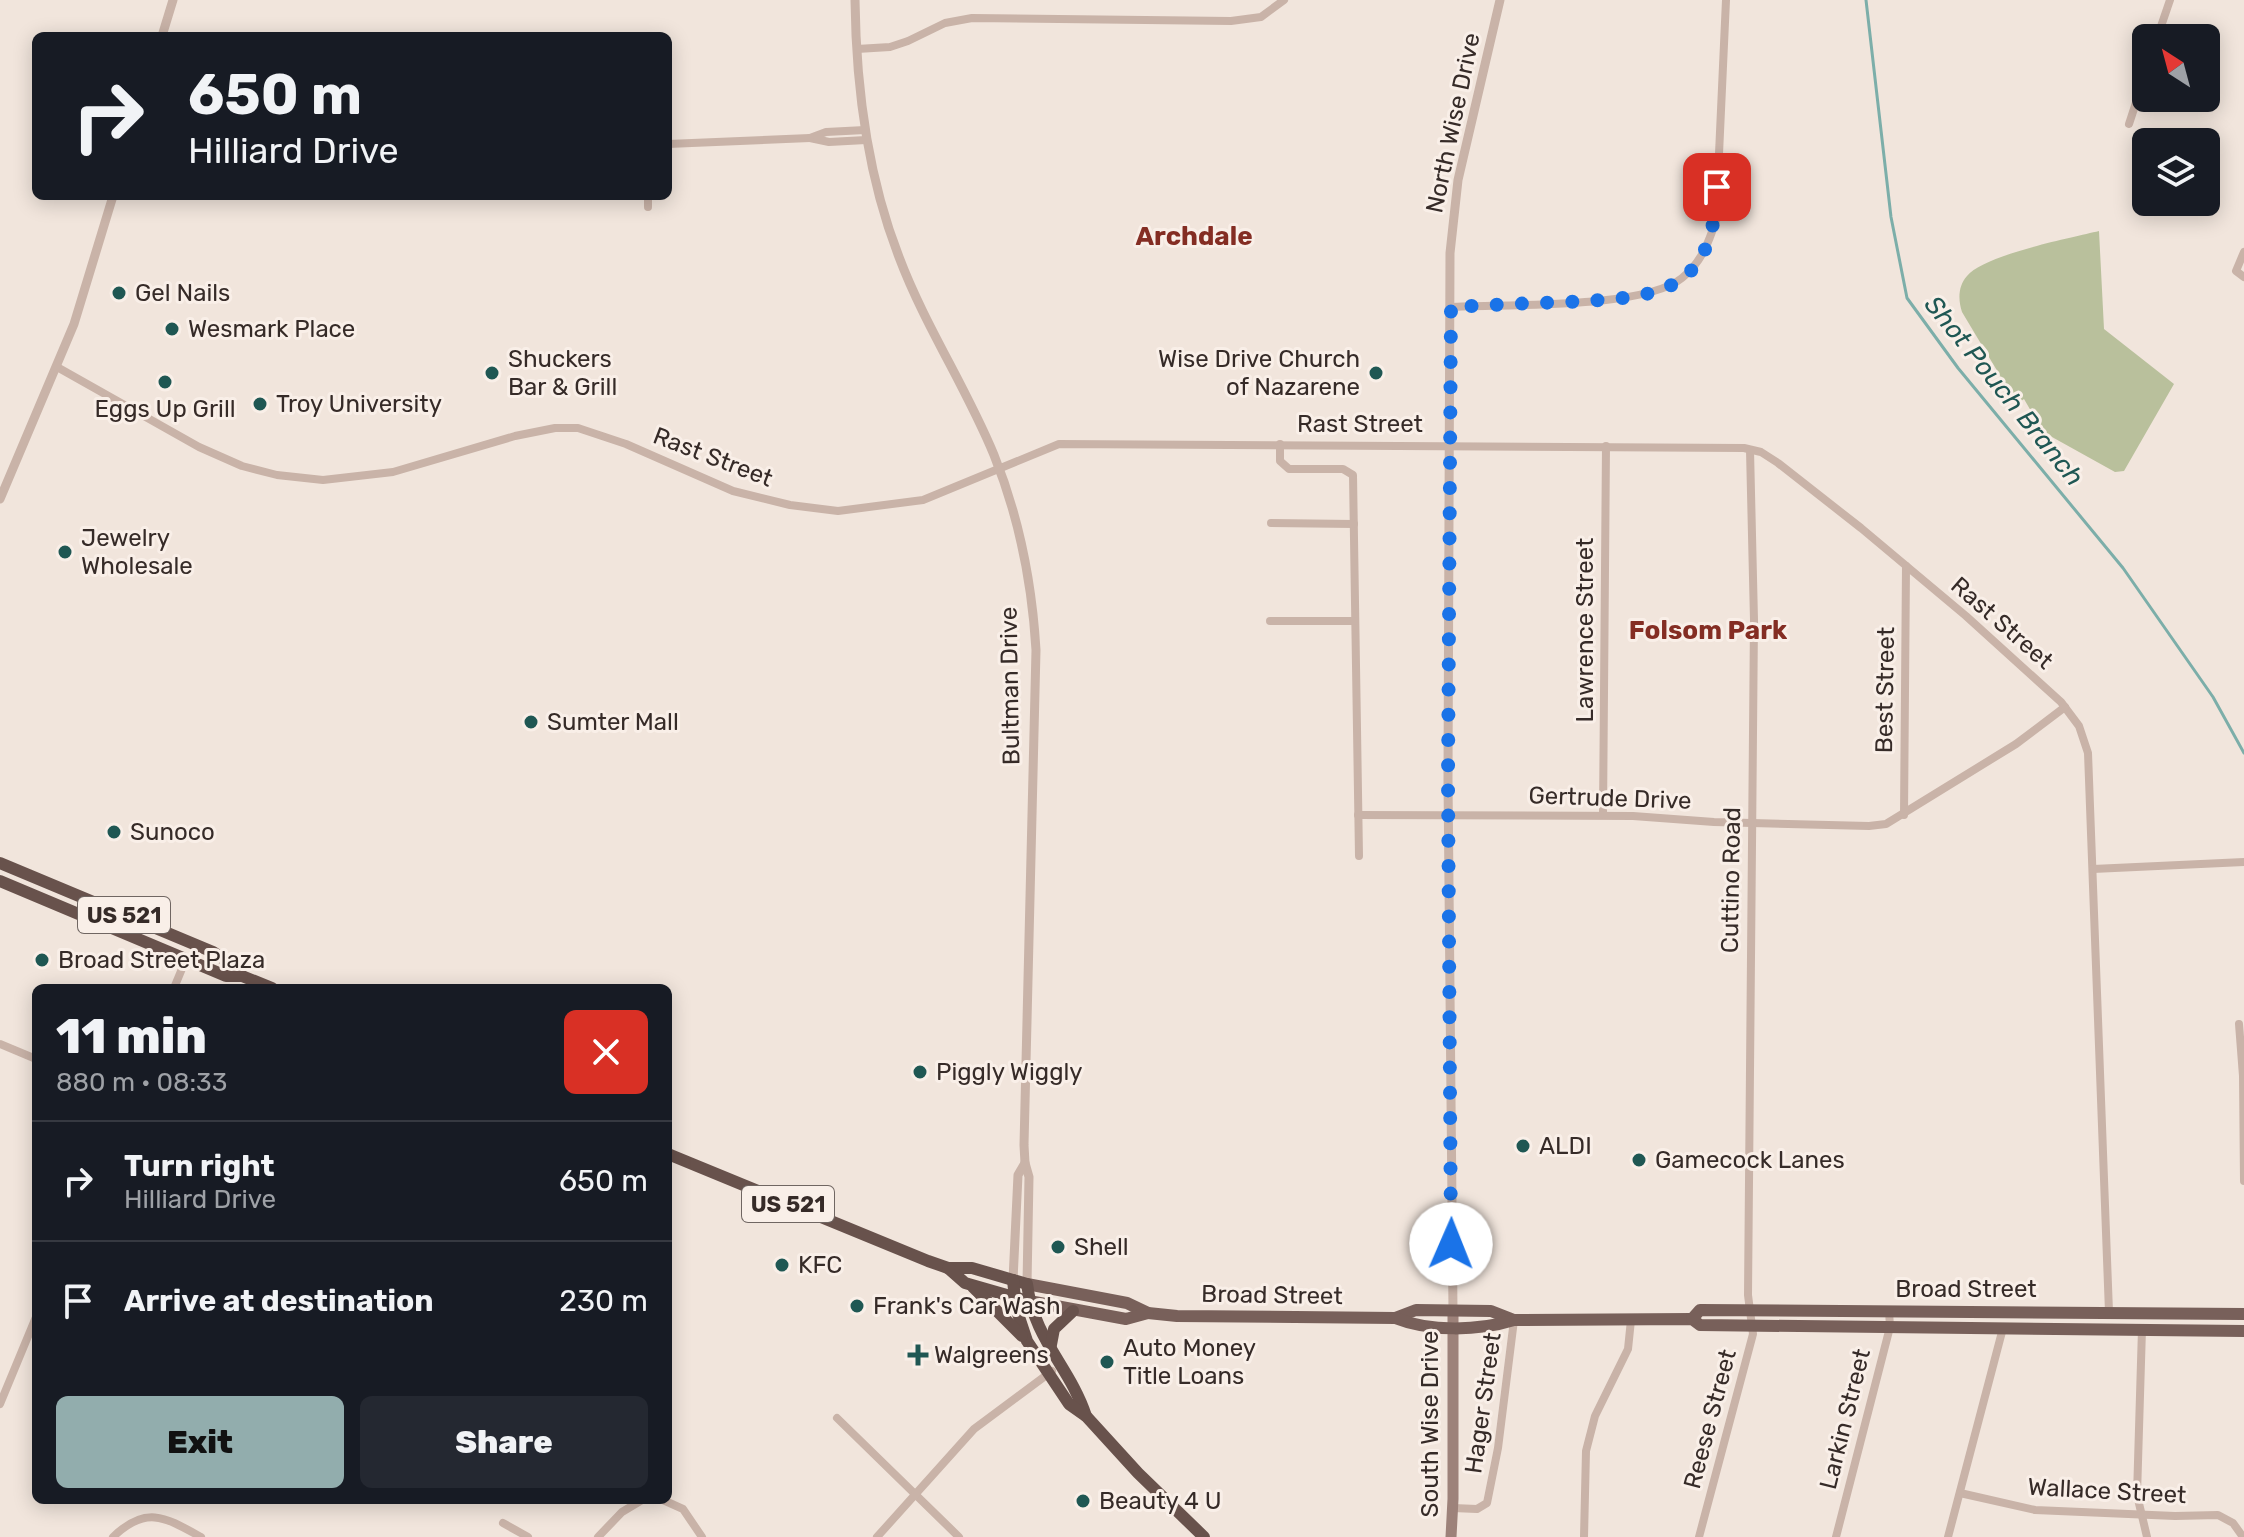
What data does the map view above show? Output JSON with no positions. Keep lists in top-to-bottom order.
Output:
{
  "streets": {
    "highway": ["Bultman Drive", "US 521", "Broad Street"],
    "main road": ["South Wise Drive"],
    "street": [
      "North Wise Drive",
      "Rast Street",
      "Lawrence Street",
      "Best Street",
      "Gertrude Drive",
      "Cuttino Road",
      "Hager Street",
      "Reese Street",
      "Larkin Street",
      "Wallace Street"
    ]
  },
  "crossings": [
    ["North Wise Drive", "Rast Street"],
    ["North Wise Drive", "Gertrude Drive"],
    ["North Wise Drive", "Broad Street"],
    ["North Wise Drive", "South Wise Drive"],
    ["Rast Street", "Lawrence Street"],
    ["Rast Street", "Bultman Drive"],
    ["Rast Street", "Best Street"],
    ["Rast Street", "Gertrude Drive"],
    ["Rast Street", "Cuttino Road"],
    ["Rast Street", "Broad Street"],
    ["Lawrence Street", "Gertrude Drive"],
    ["Bultman Drive", "US 521"],
    ["Bultman Drive", "Broad Street"],
    ["Best Street", "Gertrude Drive"],
    ["Gertrude Drive", "Cuttino Road"],
    ["Cuttino Road", "Broad Street"],
    ["Cuttino Road", "Reese Street"],
    ["US 521", "Broad Street"],
    ["Broad Street", "Hager Street"],
    ["Broad Street", "Reese Street"],
    ["Broad Street", "Larkin Street"],
    ["Broad Street", "South Wise Drive"],
    ["Hager Street", "South Wise Drive"]
  ],
  "districts": ["Archdale", "Folsom Park"],
  "water": ["Shot Pouch Branch"],
  "places": {
    "other": [
      "Gel Nails",
      "Wesmark Place",
      "Shuckers Bar & Grill",
      "Wise Drive Church of Nazarene",
      "Eggs Up Grill",
      "Troy University",
      "Jewelry Wholesale",
      "Sumter Mall",
      "Sunoco",
      "Broad Street Plaza",
      "Piggly Wiggly",
      "ALDI",
      "Gamecock Lanes",
      "Shell",
      "KFC",
      "Frank's Car Wash",
      "Auto Money Title Loans",
      "Beauty 4 U"
    ],
    "health": ["Walgreens"]
  },
  "north": "top left",
  "page": {
    "turn": ["650 m", "Hilliard Drive"],
    "heading": ["11 min", "880 m · 08:33"],
    "list": [
      {
        "name": "Turn right",
        "note": "Hilliard Drive",
        "value": "650 m"
      },
      {
        "name": "Arrive at destination",
        "value": "230 m"
      }
    ],
    "buttons": ["Exit", "Share"]
  }
}
